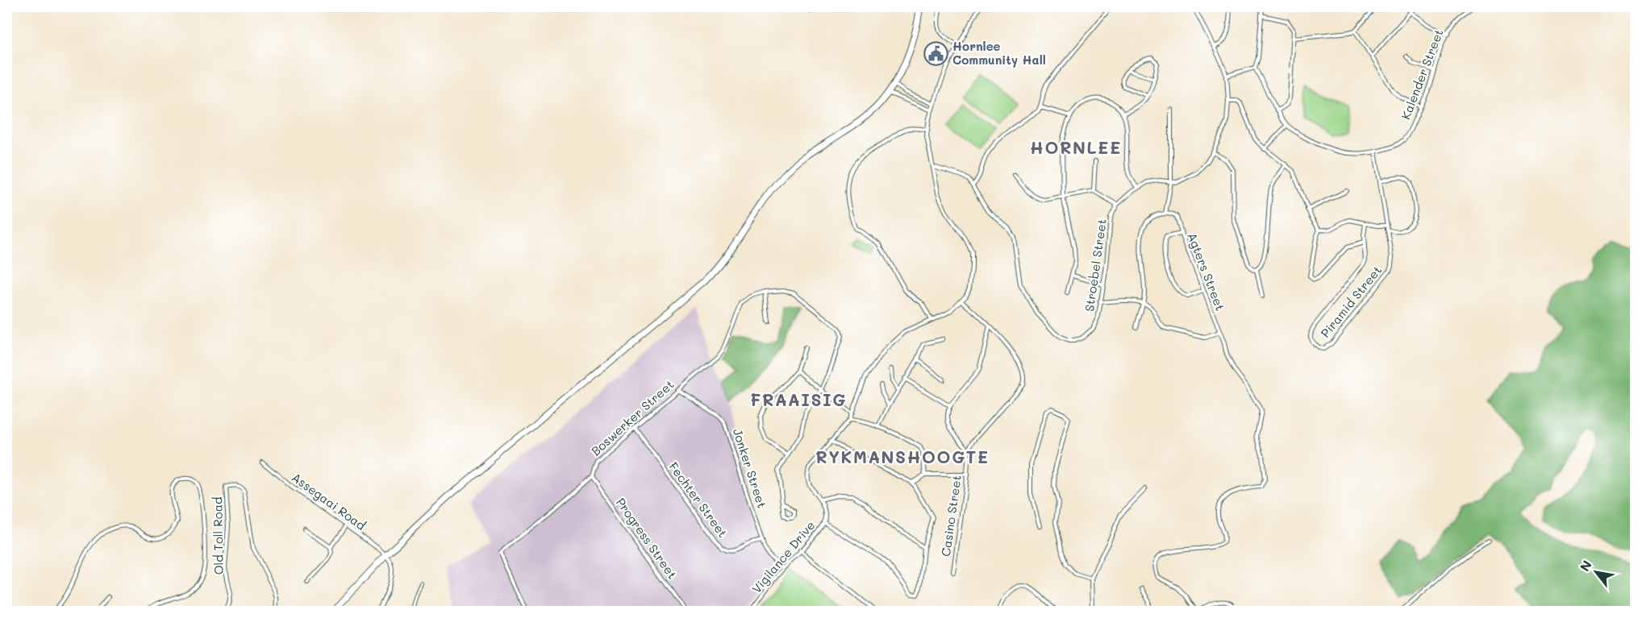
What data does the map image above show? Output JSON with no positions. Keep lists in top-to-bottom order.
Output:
{
  "streets": {
    "street": [
      "Kalender Street",
      "Stroebel Street",
      "Agters Street",
      "Piramid Street",
      "Boswerker Street",
      "Jonker Street",
      "Fechter Street",
      "Assegaai Road",
      "Casino Street",
      "Old Toll Road",
      "Progress Street",
      "Vigilance Drive"
    ]
  },
  "crossings": [
    ["Stroebel Street", "Vigilance Drive"],
    ["Boswerker Street", "Jonker Street"],
    ["Boswerker Street", "Fechter Street"],
    ["Boswerker Street", "Progress Street"],
    ["Jonker Street", "Fechter Street"],
    ["Jonker Street", "Vigilance Drive"]
  ],
  "districts": ["HORNLEE", "FRAAISIG", "RYKMANSHOOGTE"],
  "places": {
    "public building": ["Hornlee Community Hall"]
  },
  "north": "top left"
}
